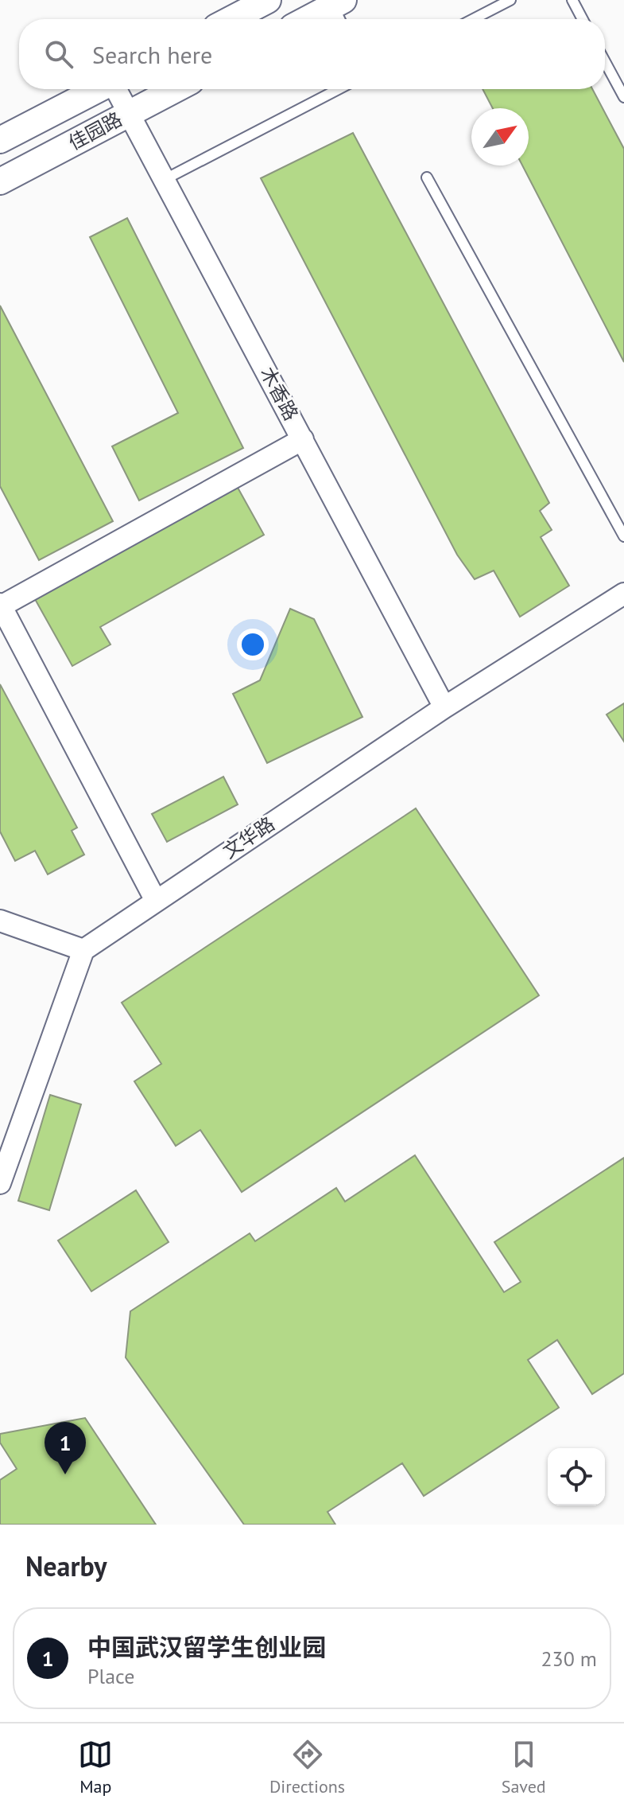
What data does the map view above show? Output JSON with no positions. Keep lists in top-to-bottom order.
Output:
{
  "streets": {
    "street": ["佳园路", "木香路", "文华路"]
  },
  "crossings": [
    ["佳园路", "木香路"],
    ["木香路", "文华路"]
  ],
  "north": "top right",
  "page": {
    "search": "Search here",
    "pins": "1",
    "heading": "Nearby",
    "list": [
      {
        "mark": "1",
        "name": "中国武汉留学生创业园",
        "note": "Place",
        "value": "230 m"
      }
    ],
    "nav": ["Map", "Directions", "Saved"]
  }
}
